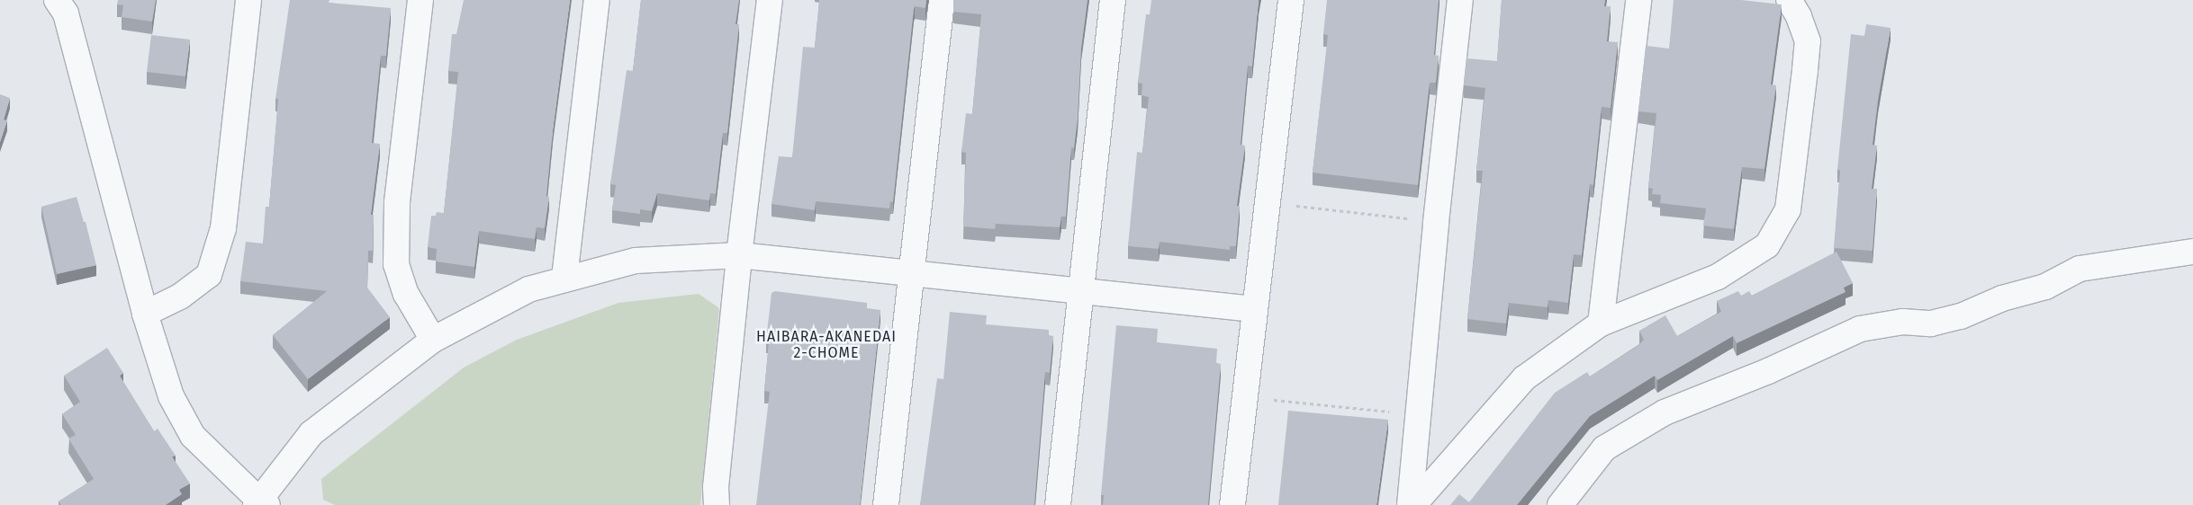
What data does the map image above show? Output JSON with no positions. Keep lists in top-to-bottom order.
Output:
{
  "districts": ["HAIBARA-AKANEDAI 2-CHOME"]
}
